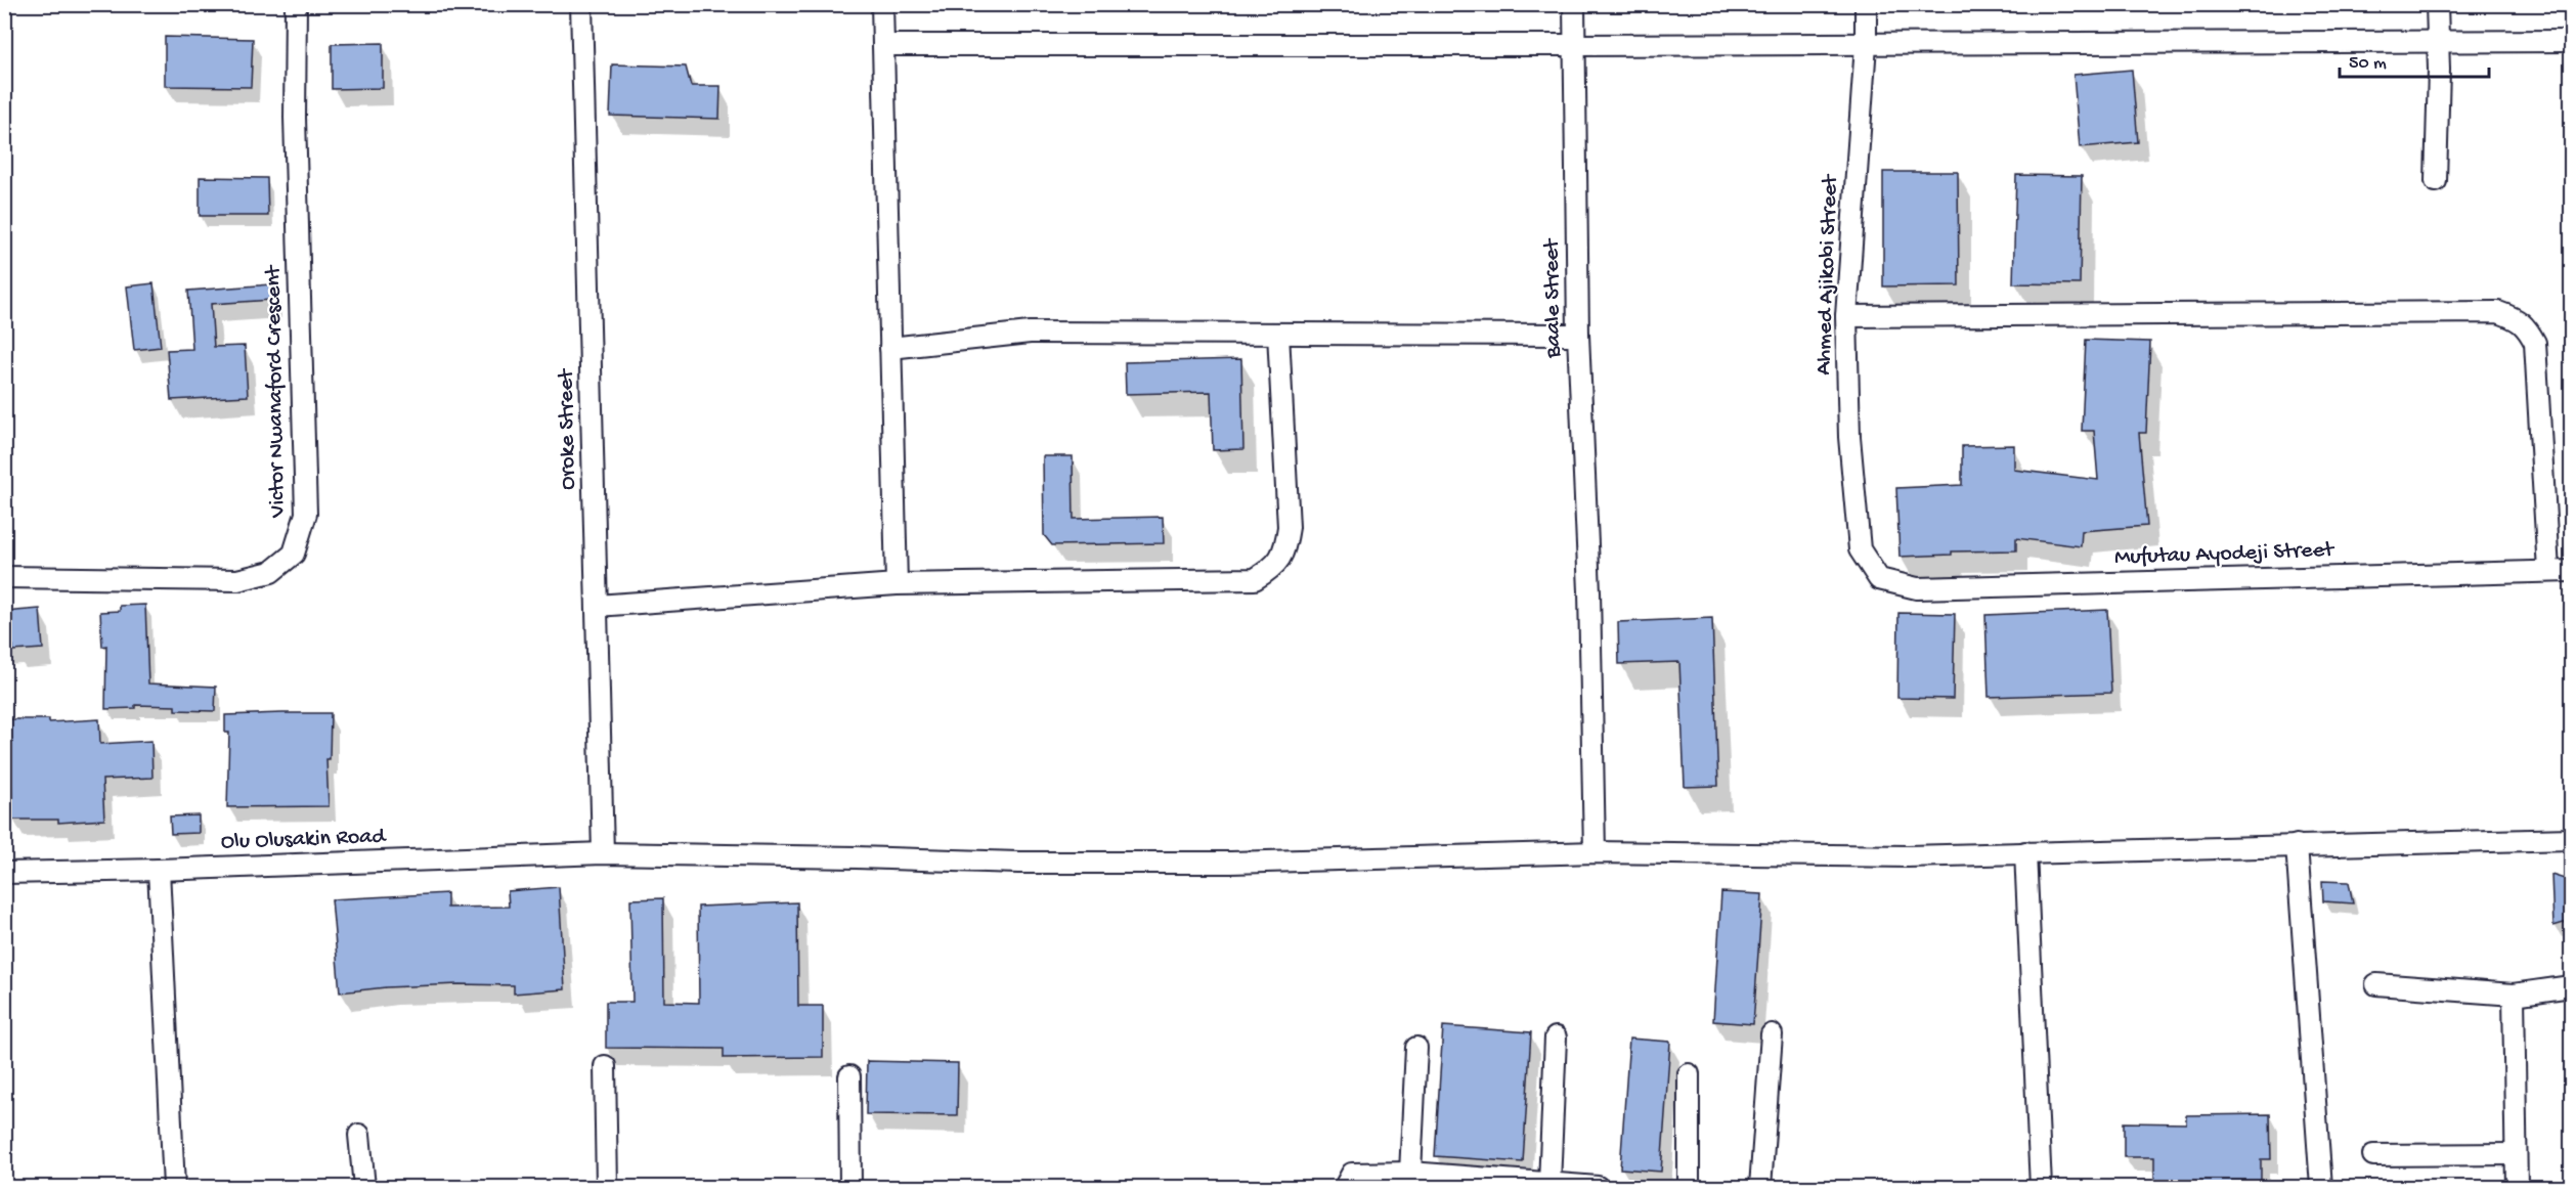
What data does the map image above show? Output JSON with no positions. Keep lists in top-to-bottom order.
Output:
{
  "streets": {
    "street": [
      "Ahmed Ajikobi Street",
      "Baale Street",
      "Victor Nwanaford Crescent",
      "Oroke Street",
      "Mufutau Ayodeji Street",
      "Olu Olusakin Road"
    ]
  },
  "crossings": [
    ["Ahmed Ajikobi Street", "Mufutau Ayodeji Street"],
    ["Baale Street", "Olu Olusakin Road"],
    ["Oroke Street", "Olu Olusakin Road"]
  ],
  "scale_bar": "50 m"
}
